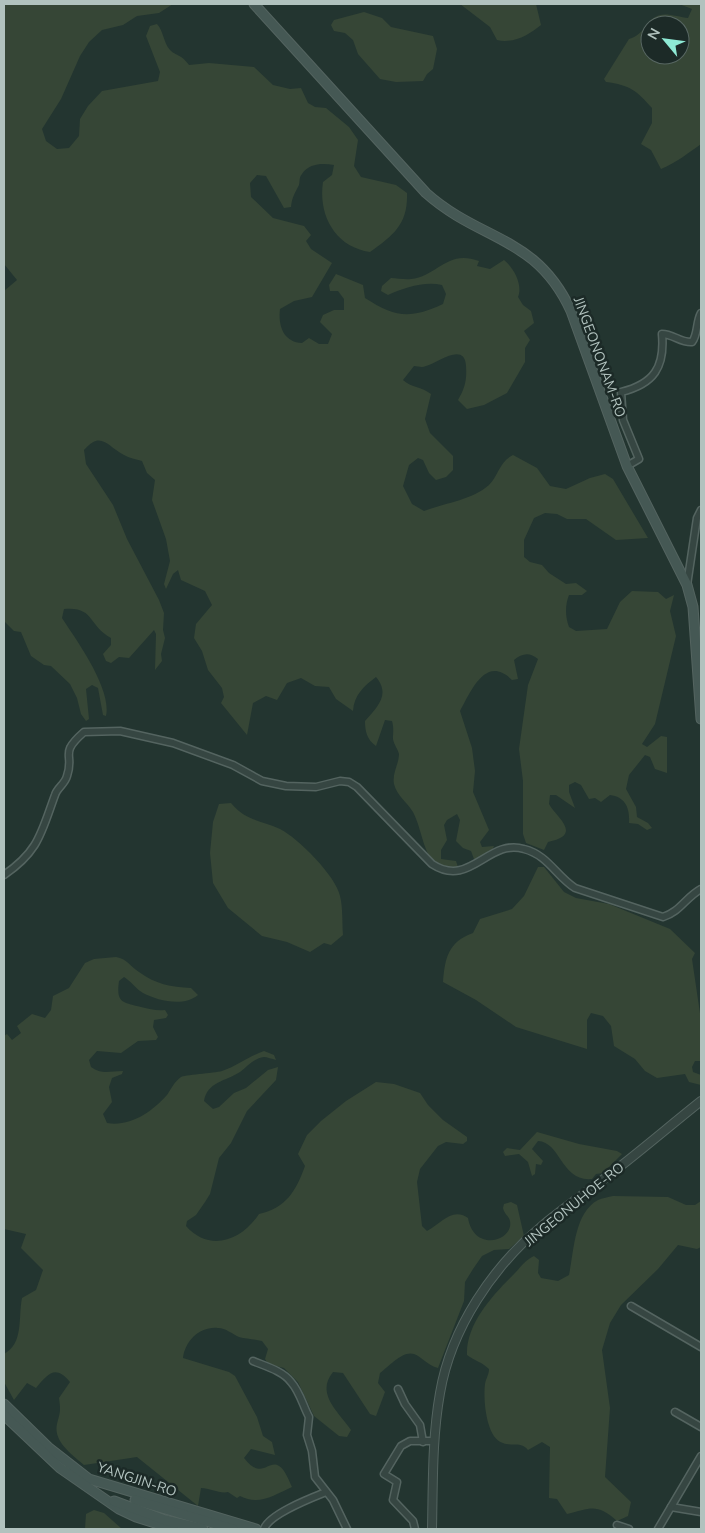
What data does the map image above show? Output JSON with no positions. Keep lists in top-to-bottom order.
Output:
{
  "streets": {
    "main road": ["JINGEONONAM-RO", "YANGJIN-RO"],
    "street": ["JINGEONUHOE-RO"]
  },
  "north": "top left"
}
